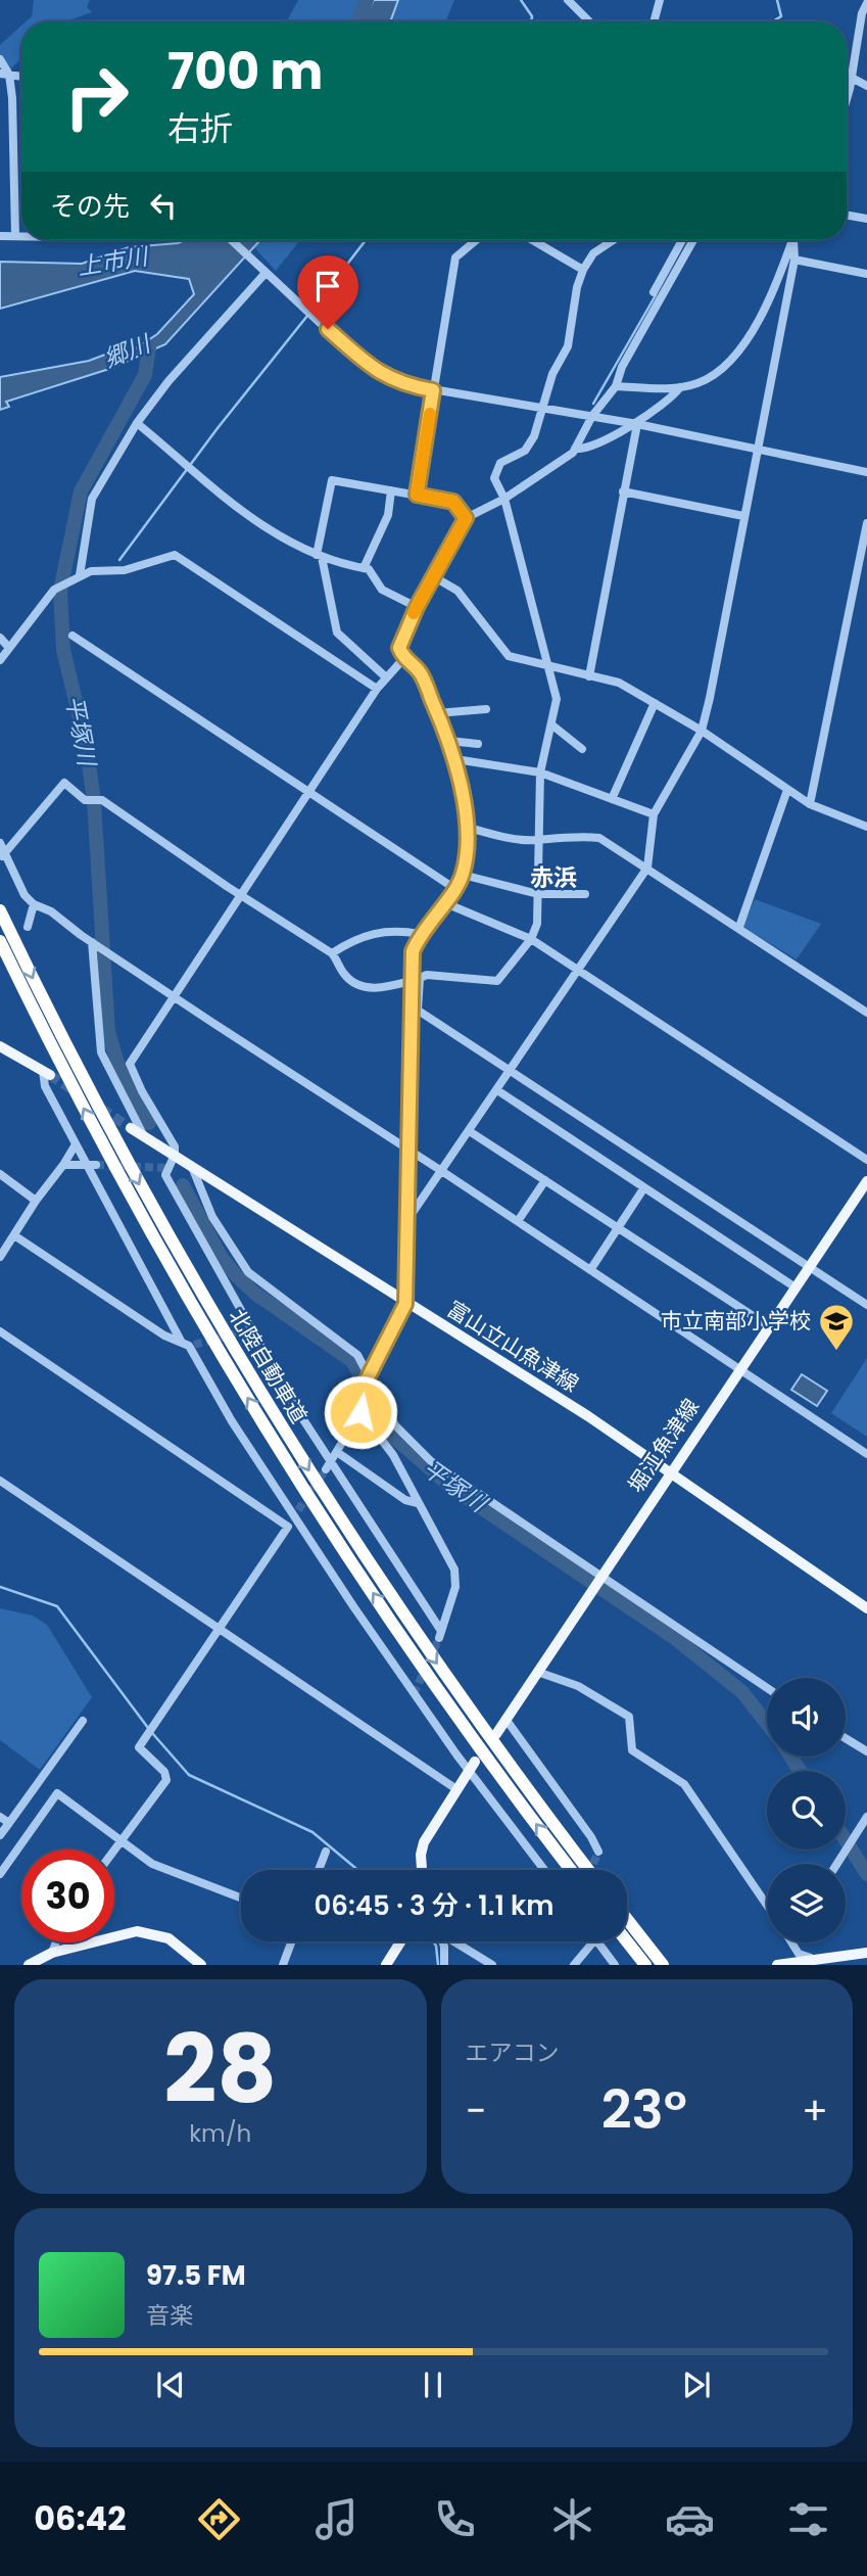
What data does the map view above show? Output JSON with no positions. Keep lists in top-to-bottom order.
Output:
{
  "streets": {
    "highway": ["北陸自動車道"],
    "main road": ["富山立山魚津線", "堀江魚津線"]
  },
  "crossings": [
    ["富山立山魚津線", "堀江魚津線"]
  ],
  "districts": ["赤浜"],
  "water": ["上市川", "郷川", "平塚川"],
  "places": {
    "school or university": ["市立南部小学校"]
  },
  "page": {
    "turn": ["700 m", "右折"],
    "then": "その先",
    "limit": "30",
    "trip": "06:45 · 3 分 · 1.1 km",
    "tile": [
      ["28", "km/h"],
      "エアコン"
    ],
    "heat": ["−", "23°", "+"],
    "song": ["97.5 FM", "音楽"],
    "tabs": "06:42"
  }
}
